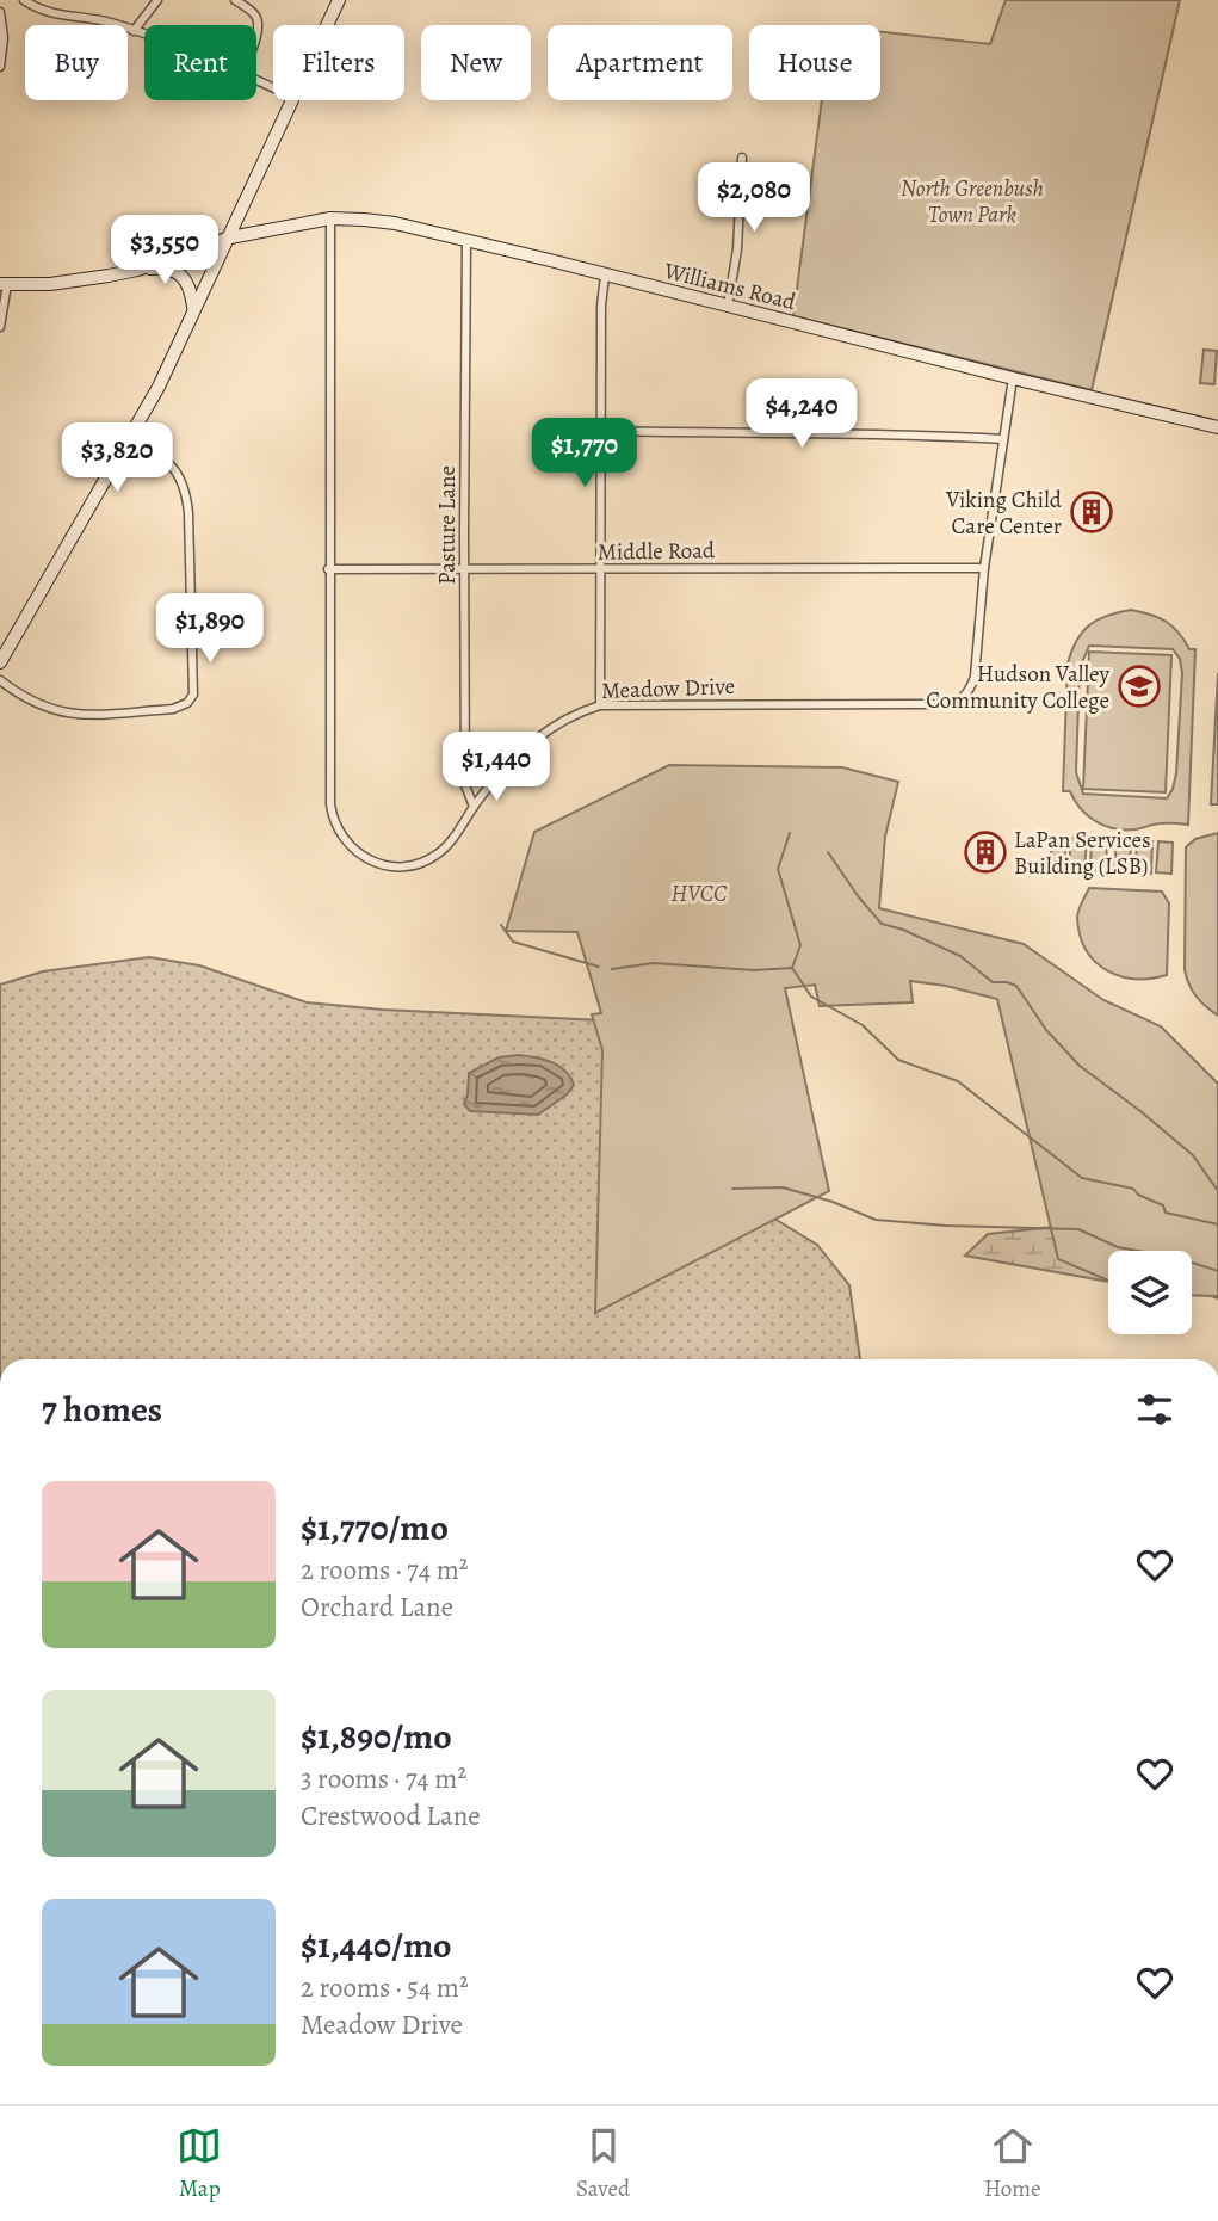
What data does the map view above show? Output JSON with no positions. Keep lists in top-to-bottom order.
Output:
{
  "streets": {
    "main road": ["Williams Road"],
    "street": ["Pasture Lane", "Middle Road", "Meadow Drive"]
  },
  "crossings": [
    ["Williams Road", "Pasture Lane"],
    ["Williams Road", "Meadow Drive"],
    ["Pasture Lane", "Middle Road"],
    ["Pasture Lane", "Meadow Drive"],
    ["Middle Road", "Meadow Drive"]
  ],
  "parks": ["North Greenbush Town Park", "HVCC"],
  "places": {
    "building": ["Viking Child Care Center", "LaPan Services Building (LSB)"],
    "school or university": ["Hudson Valley Community College"]
  },
  "page": {
    "chip": [
      "Buy",
      "Rent",
      "Filters",
      "New",
      "Apartment",
      "House"
    ],
    "price": [
      "$2,080",
      "$3,550",
      "$4,240",
      "$1,770",
      "$3,820",
      "$1,890",
      "$1,440"
    ],
    "heading": "7 homes",
    "list": [
      {
        "name": "$1,770/mo",
        "note": "2 rooms · 74 m² · Orchard Lane"
      },
      {
        "name": "$1,890/mo",
        "note": "3 rooms · 74 m² · Crestwood Lane"
      },
      {
        "name": "$1,440/mo",
        "note": "2 rooms · 54 m² · Meadow Drive"
      }
    ],
    "tabs": ["Map", "Saved", "Home"]
  }
}
